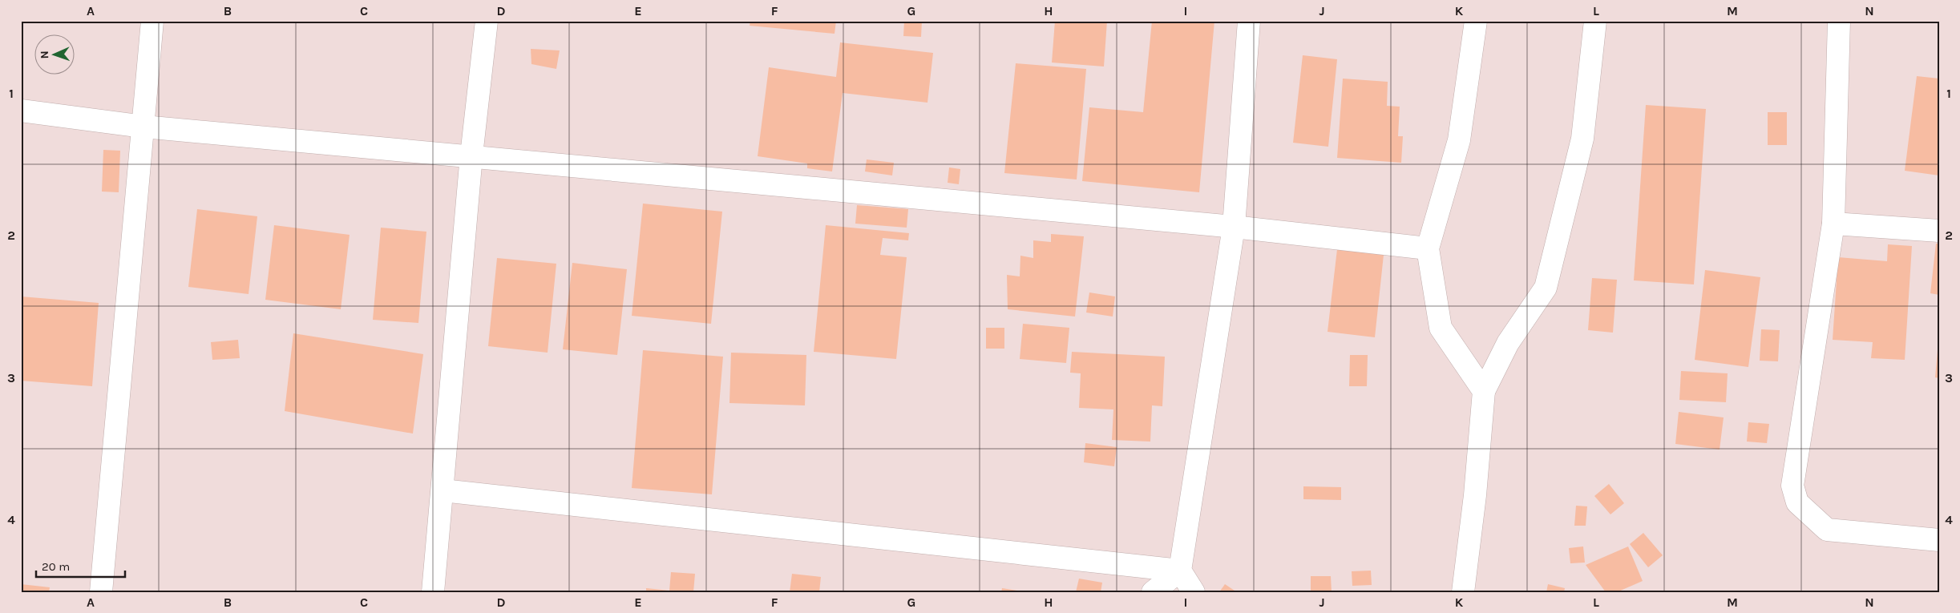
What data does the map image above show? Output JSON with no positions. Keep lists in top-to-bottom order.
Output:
{
  "scale_bar": "20 m",
  "north": "left",
  "grid": {
    "columns": [
      "A",
      "B",
      "C",
      "D",
      "E",
      "F",
      "G",
      "H",
      "I",
      "J",
      "K",
      "L",
      "M",
      "N"
    ],
    "rows": [
      "1",
      "2",
      "3",
      "4"
    ]
  }
}
